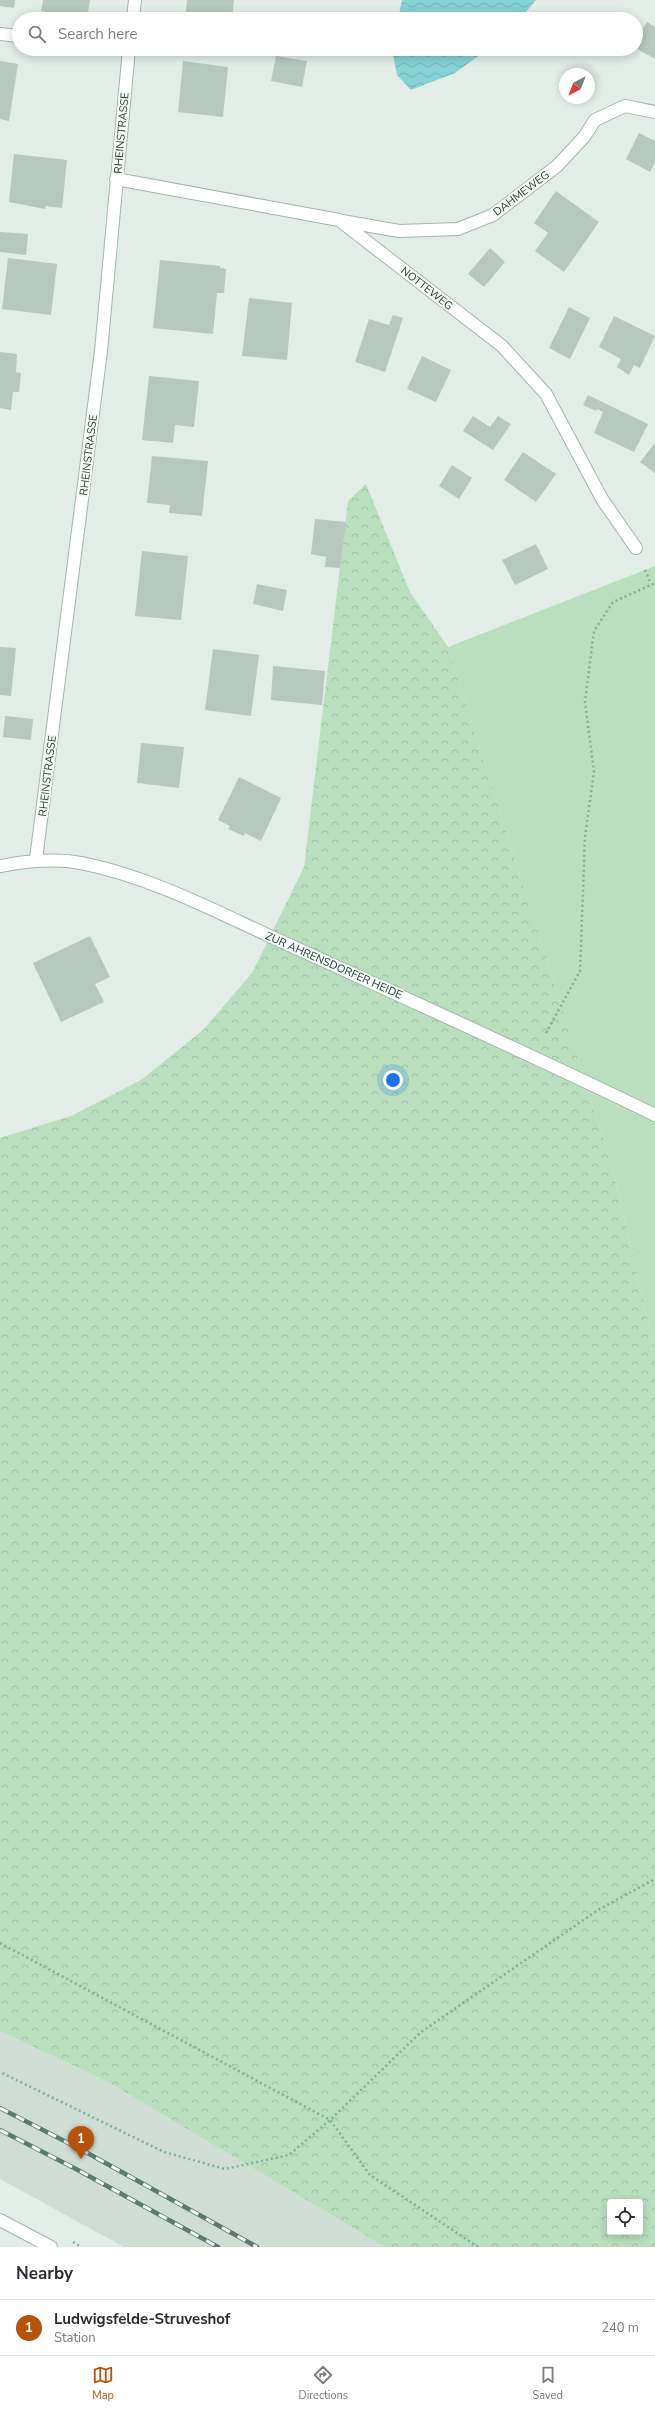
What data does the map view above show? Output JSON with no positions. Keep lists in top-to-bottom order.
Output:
{
  "streets": {
    "street": [
      "RHEINSTRASSE",
      "DAHMEWEG",
      "NOTTEWEG",
      "ZUR AHRENSDORFER HEIDE"
    ]
  },
  "crossings": [
    ["RHEINSTRASSE", "NOTTEWEG"],
    ["RHEINSTRASSE", "ZUR AHRENSDORFER HEIDE"],
    ["DAHMEWEG", "NOTTEWEG"]
  ],
  "north": "bottom left",
  "page": {
    "search": "Search here",
    "pins": "1",
    "heading": "Nearby",
    "list": [
      {
        "mark": "1",
        "name": "Ludwigsfelde-Struveshof",
        "note": "Station",
        "value": "240 m"
      }
    ],
    "nav": ["Map", "Directions", "Saved"]
  }
}
